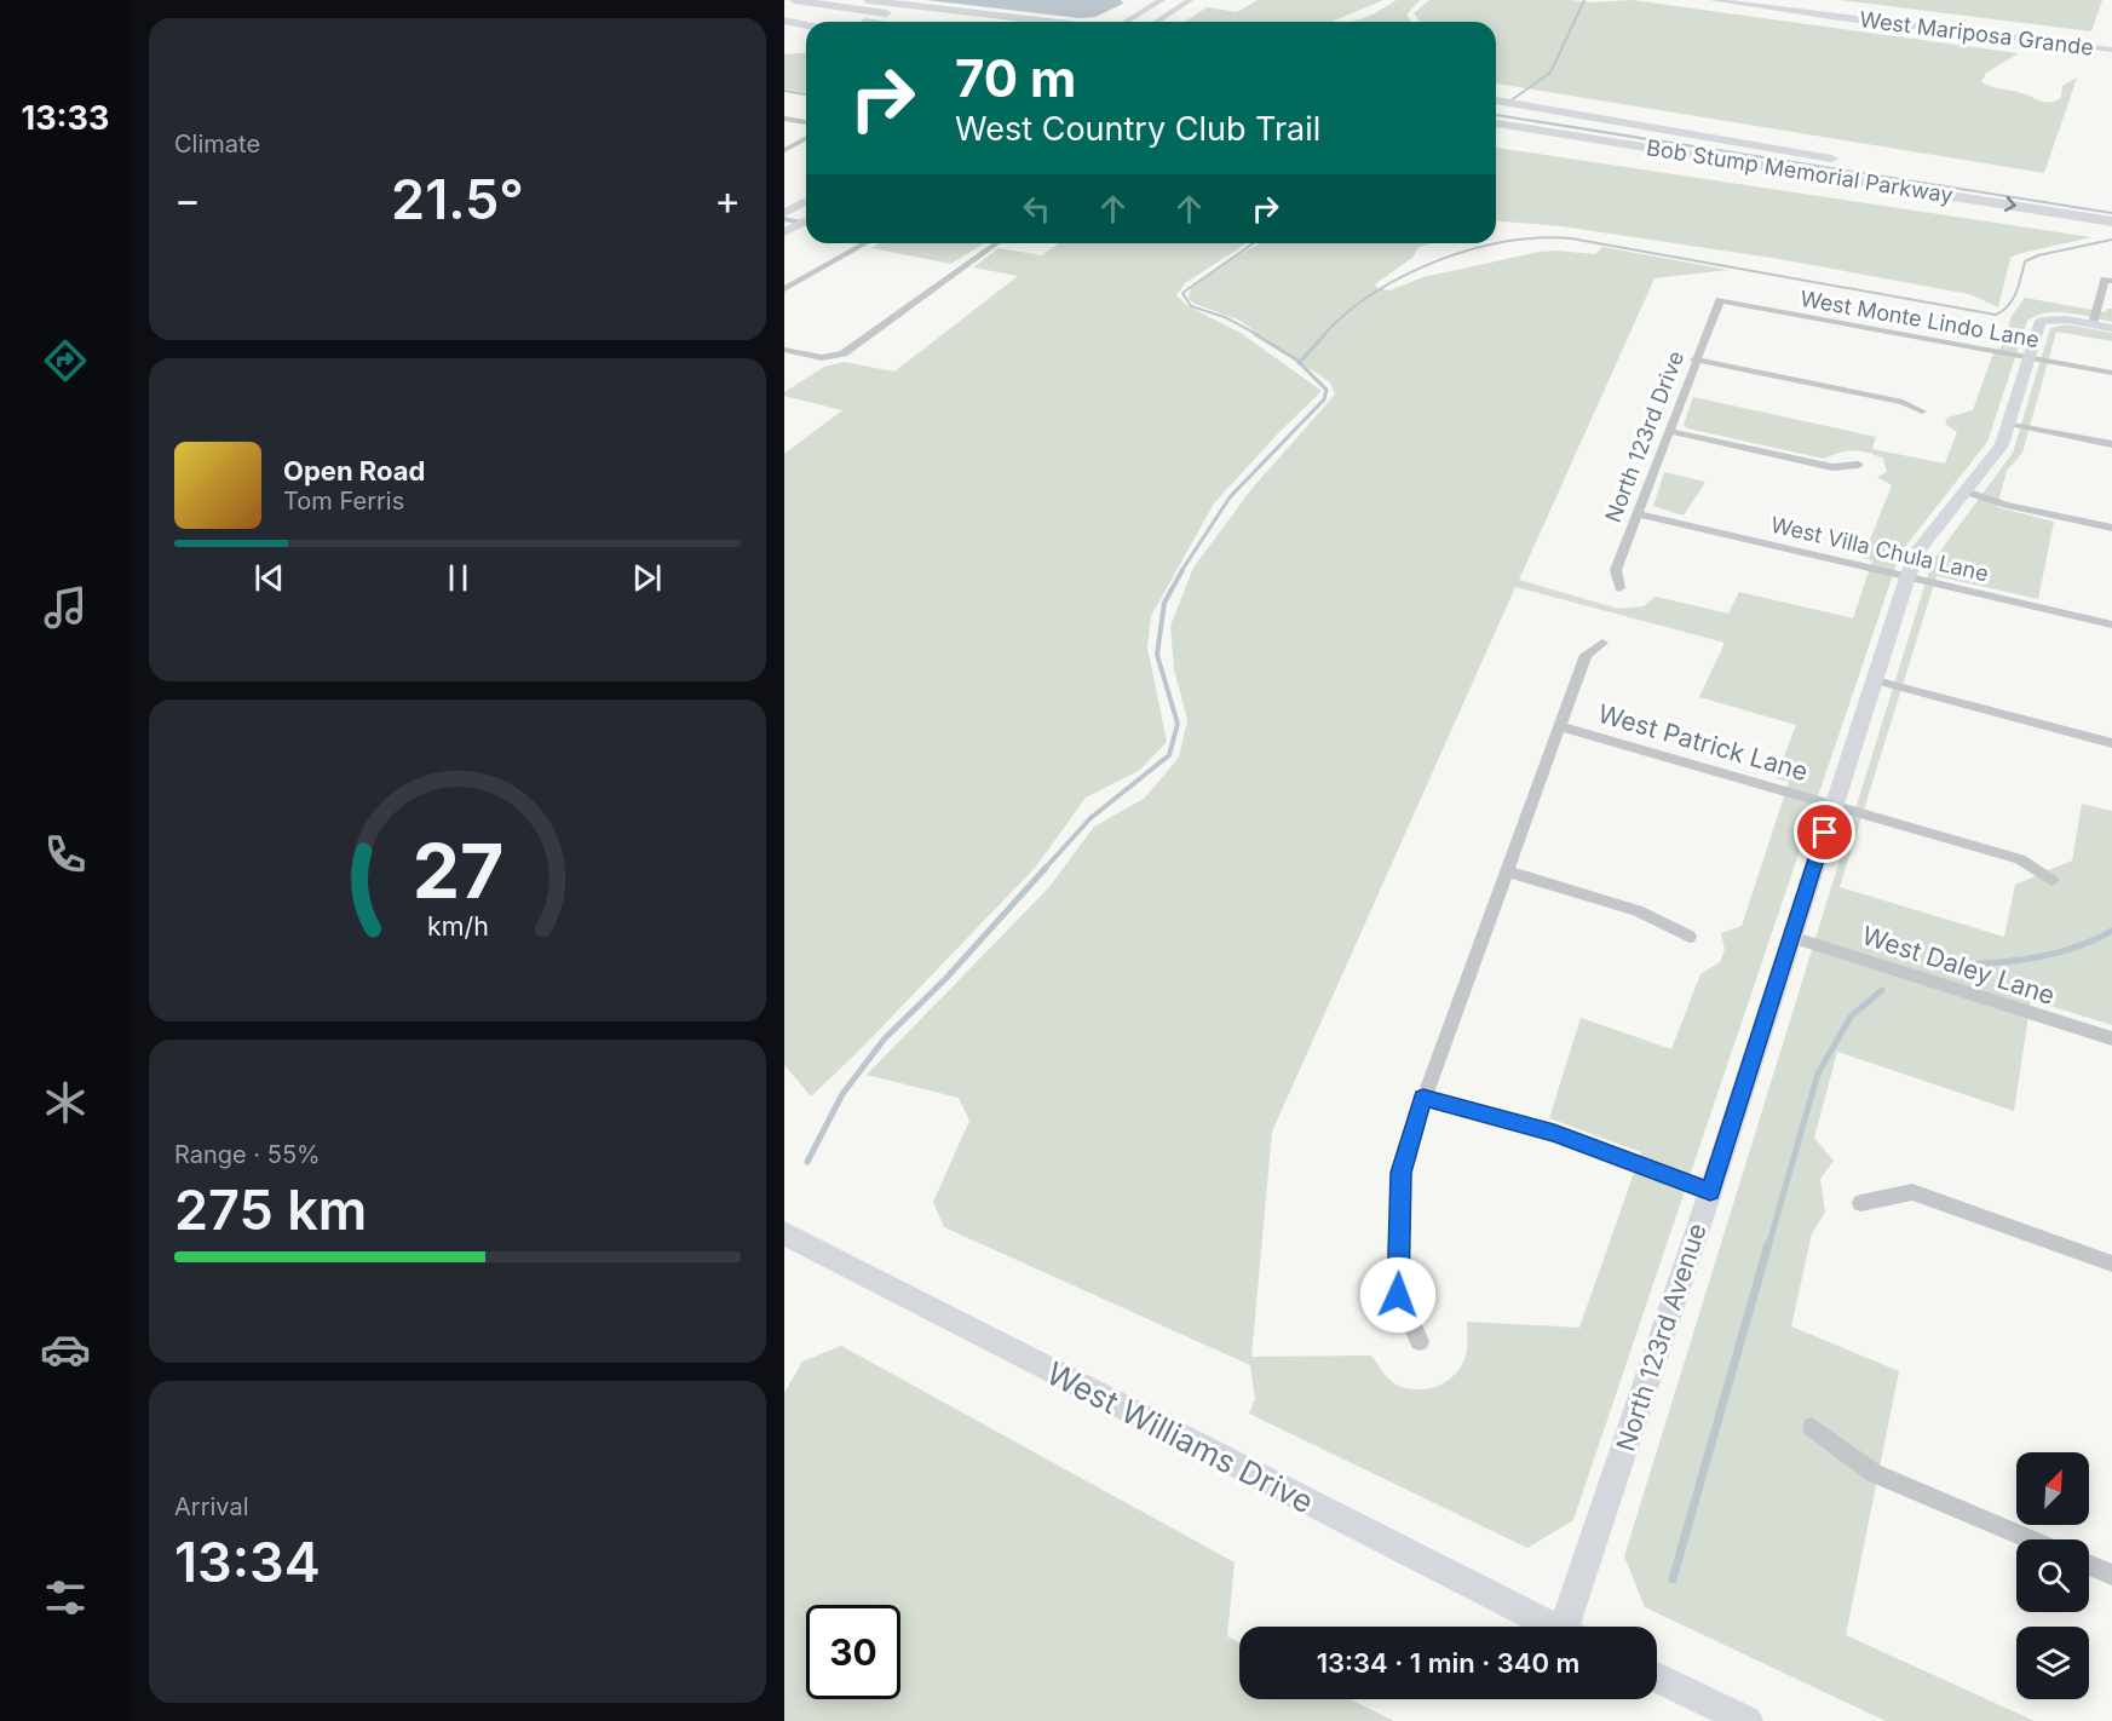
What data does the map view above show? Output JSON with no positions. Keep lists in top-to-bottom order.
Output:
{
  "streets": {
    "highway": ["Bob Stump Memorial Parkway"],
    "main road": ["West Mariposa Grande", "North 123rd Avenue", "West Williams Drive"],
    "street": [
      "West Monte Lindo Lane",
      "North 123rd Drive",
      "West Villa Chula Lane",
      "West Patrick Lane",
      "West Daley Lane"
    ]
  },
  "crossings": [
    ["West Monte Lindo Lane", "North 123rd Drive"],
    ["West Monte Lindo Lane", "North 123rd Avenue"],
    ["North 123rd Drive", "West Villa Chula Lane"],
    ["West Villa Chula Lane", "North 123rd Avenue"],
    ["West Patrick Lane", "North 123rd Avenue"],
    ["West Daley Lane", "North 123rd Avenue"]
  ],
  "north": "top right",
  "page": {
    "tabs": "13:33",
    "tile": [
      "Climate",
      ["Range · 55%", "275 km"],
      ["Arrival", "13:34"]
    ],
    "turn": ["70 m", "West Country Club Trail"],
    "heat": ["−", "21.5°", "+"],
    "song": ["Open Road", "Tom Ferris"],
    "limit": "30",
    "trip": "13:34 · 1 min · 340 m",
    "gauge": ["27", "km/h"]
  }
}
